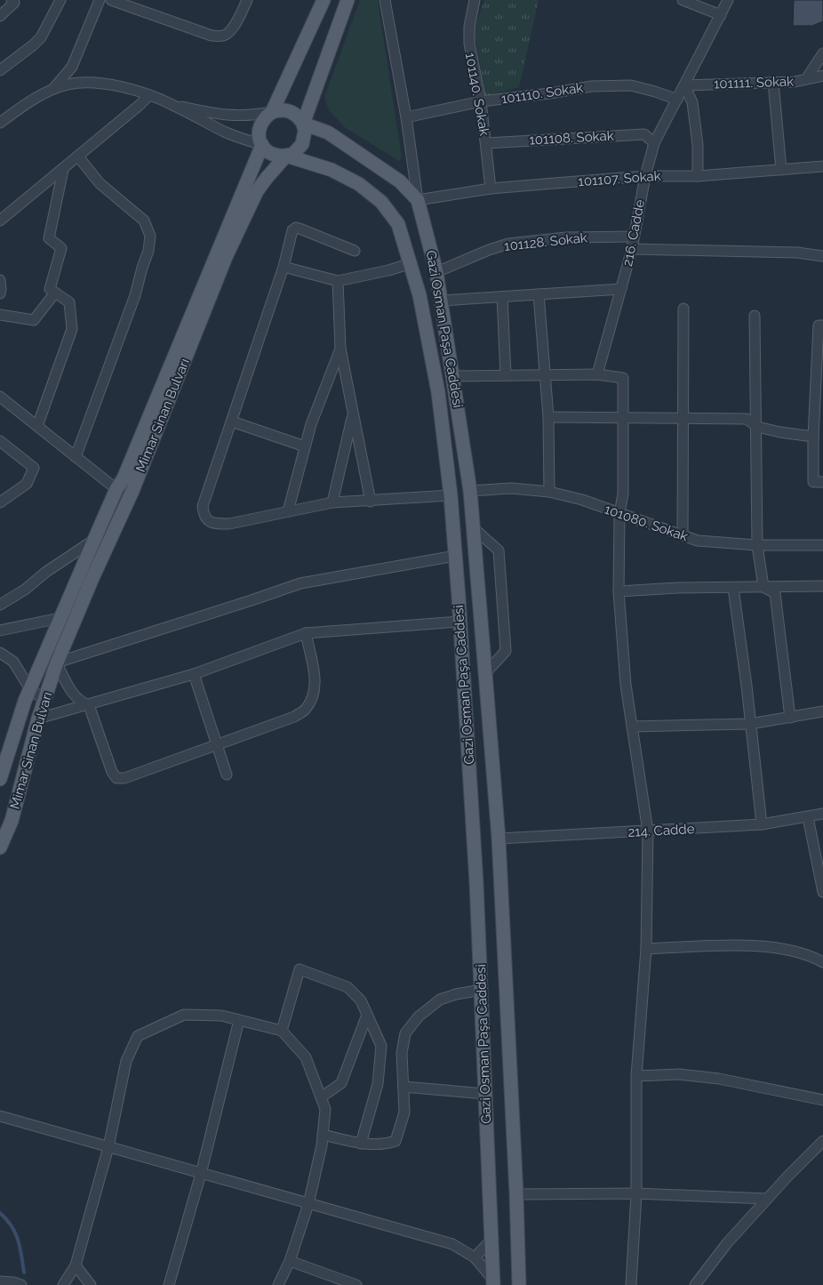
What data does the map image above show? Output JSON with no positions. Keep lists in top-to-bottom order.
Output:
{
  "streets": {
    "main road": ["Gazi Osman Paşa Caddesi", "Mimar Sinan Bulvarı"],
    "street": [
      "101111. Sokak",
      "101110. Sokak",
      "101140. Sokak",
      "101108. Sokak",
      "101107. Sokak",
      "216. Cadde",
      "101128. Sokak",
      "101080. Sokak",
      "214. Cadde"
    ]
  },
  "crossings": [
    ["101111. Sokak", "216. Cadde"],
    ["101110. Sokak", "101140. Sokak"],
    ["101110. Sokak", "216. Cadde"],
    ["101110. Sokak", "Gazi Osman Paşa Caddesi"],
    ["101140. Sokak", "101108. Sokak"],
    ["101140. Sokak", "101107. Sokak"],
    ["101108. Sokak", "216. Cadde"],
    ["101107. Sokak", "216. Cadde"],
    ["101107. Sokak", "Gazi Osman Paşa Caddesi"],
    ["216. Cadde", "101128. Sokak"],
    ["101128. Sokak", "Gazi Osman Paşa Caddesi"],
    ["Gazi Osman Paşa Caddesi", "Mimar Sinan Bulvarı"],
    ["Gazi Osman Paşa Caddesi", "101080. Sokak"],
    ["Gazi Osman Paşa Caddesi", "214. Cadde"]
  ]
}
